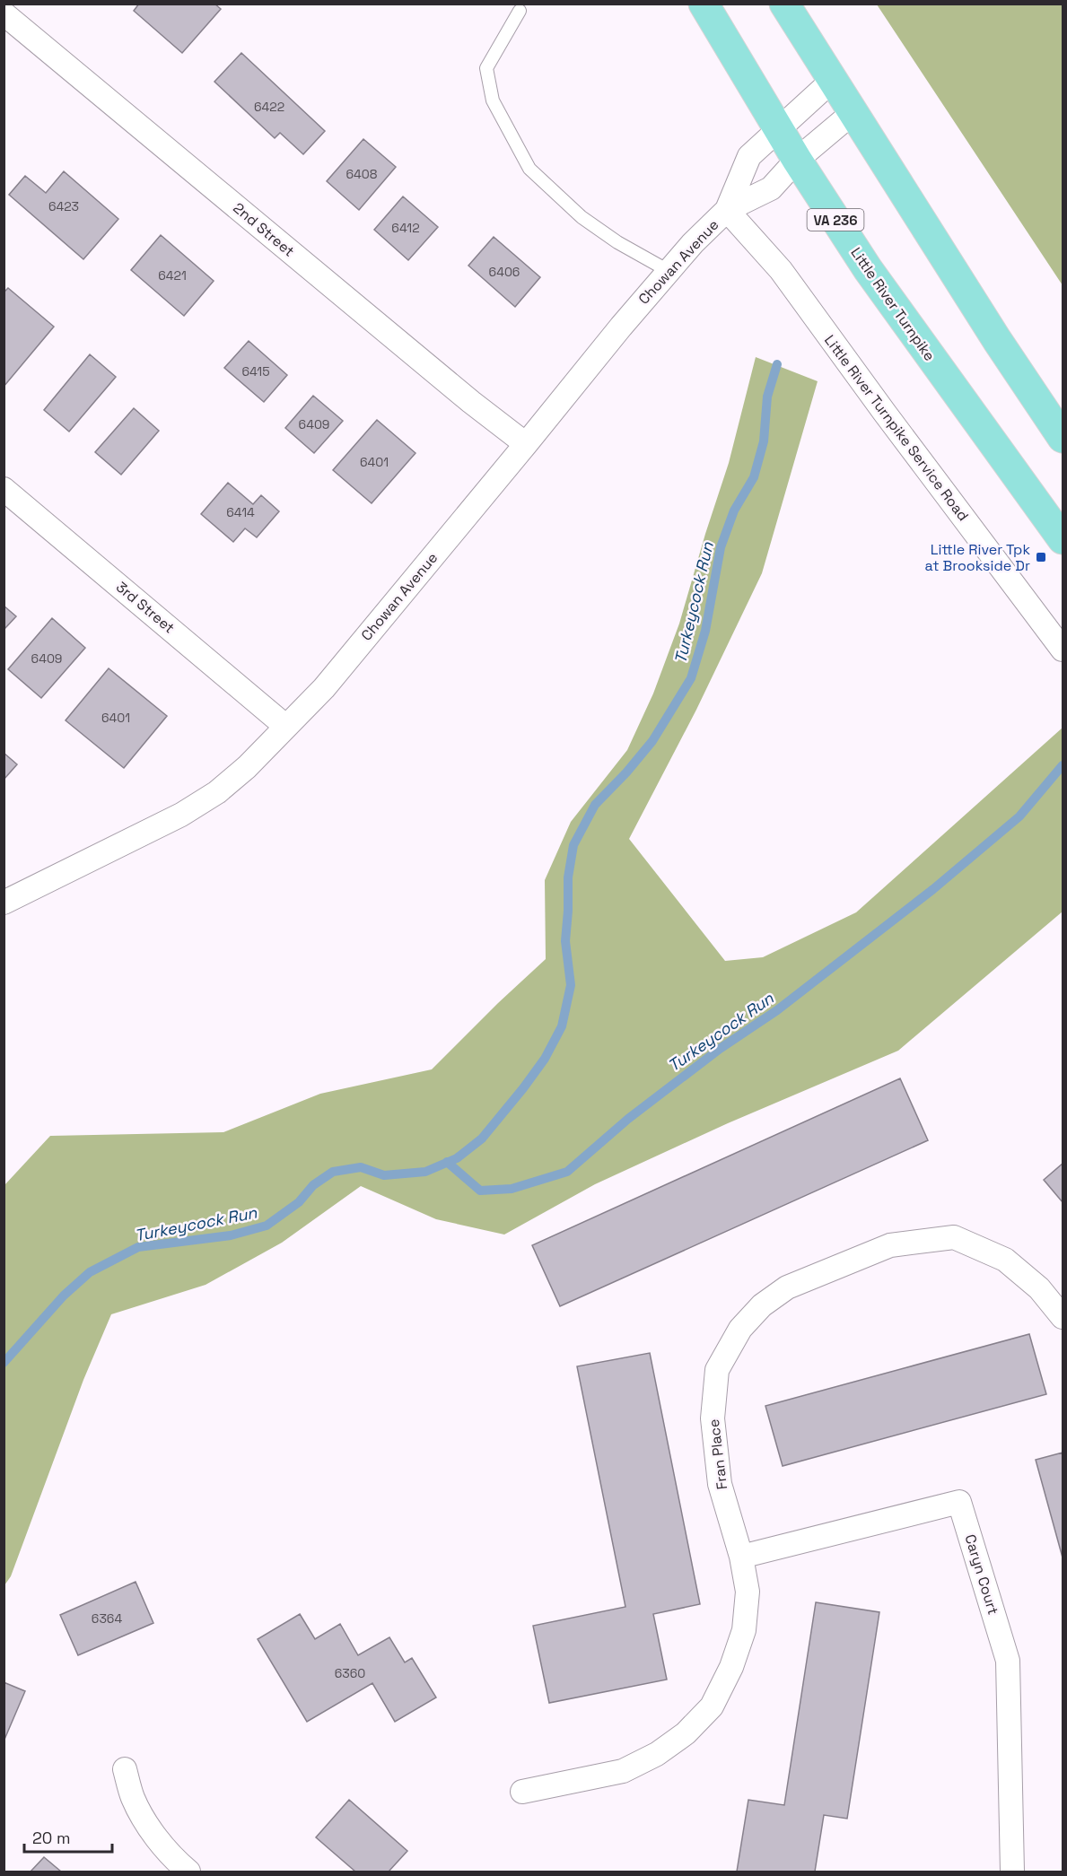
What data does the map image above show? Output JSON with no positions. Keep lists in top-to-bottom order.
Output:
{
  "streets": {
    "main road": ["VA 236", "Little River Turnpike"],
    "street": [
      "2nd Street",
      "Chowan Avenue",
      "Little River Turnpike Service Road",
      "3rd Street",
      "Fran Place",
      "Caryn Court"
    ]
  },
  "crossings": [
    ["2nd Street", "Chowan Avenue"],
    ["Chowan Avenue", "Little River Turnpike"],
    ["Chowan Avenue", "Little River Turnpike Service Road"],
    ["Chowan Avenue", "3rd Street"],
    ["Fran Place", "Caryn Court"]
  ],
  "water": ["Turkeycock Run"],
  "places": {
    "transit": ["Little River Tpk at Brookside Dr"]
  },
  "house_numbers": [
    "6422",
    "6408",
    "6423",
    "6412",
    "6406",
    "6421",
    "6415",
    "6409",
    "6401",
    "6414",
    "6409",
    "6401",
    "6364",
    "6360"
  ],
  "scale_bar": "20 m"
}
